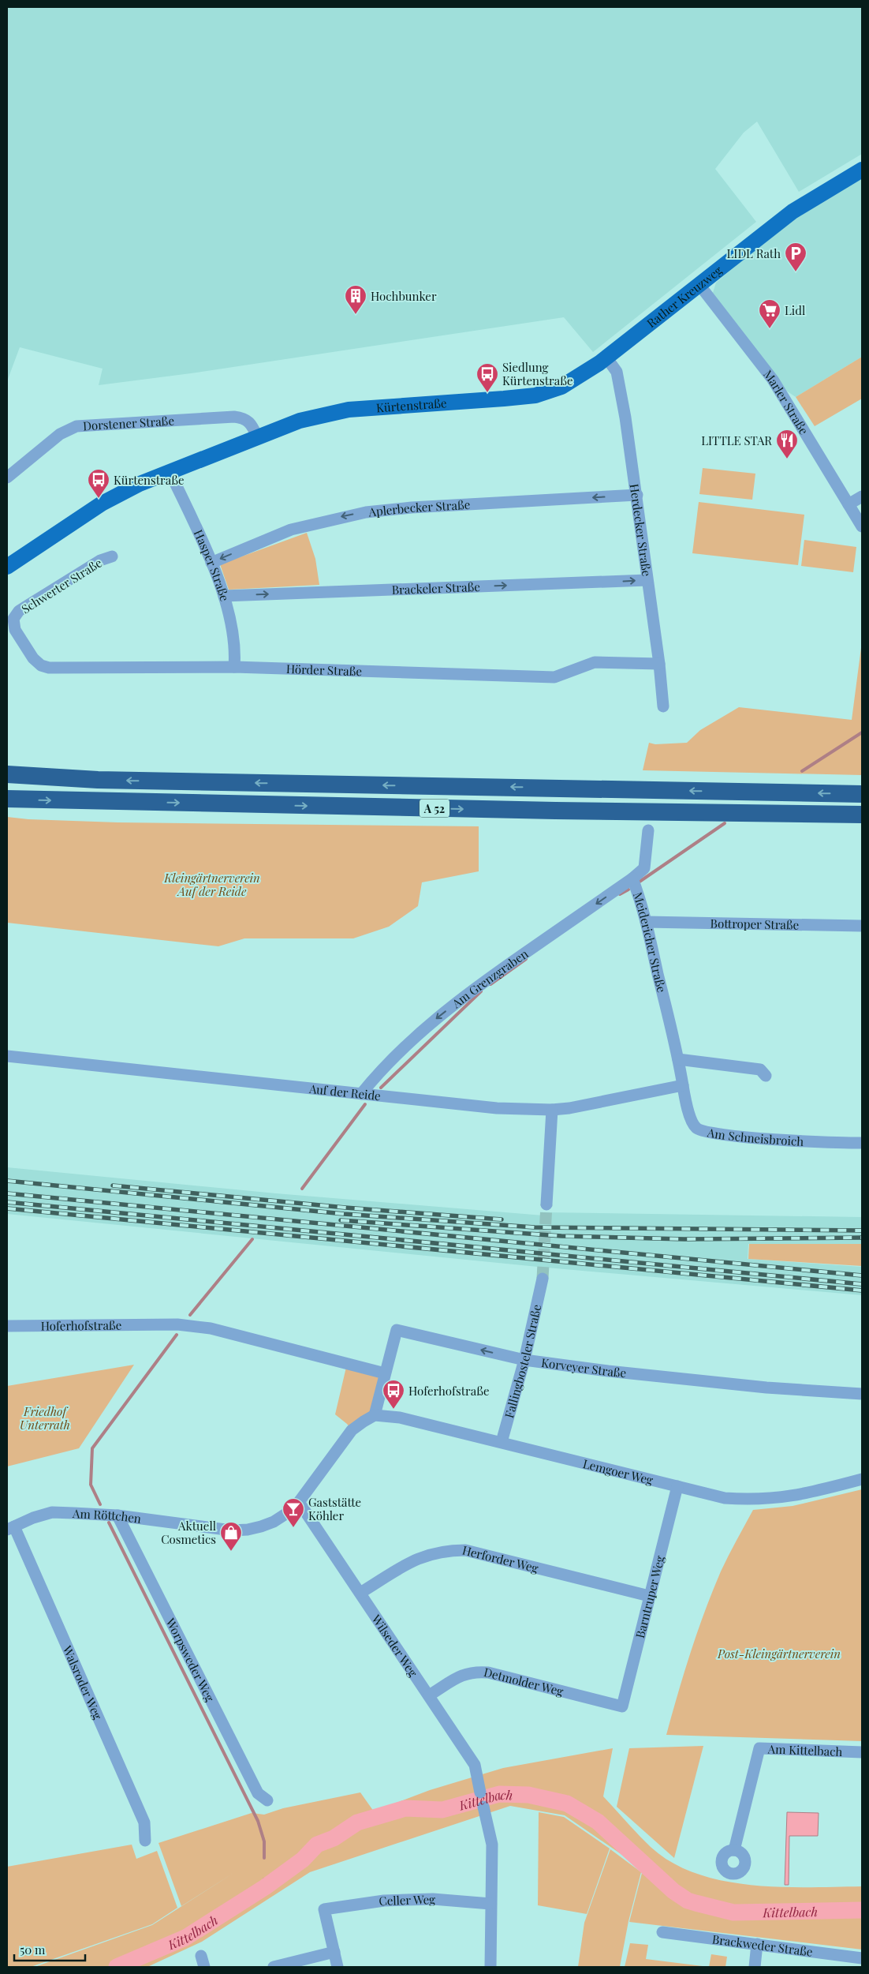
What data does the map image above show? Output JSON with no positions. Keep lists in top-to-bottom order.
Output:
{
  "streets": {
    "highway": ["A 52"],
    "main road": ["Rather Kreuzweg", "Kürtenstraße"],
    "street": [
      "Marler Straße",
      "Dorstener Straße",
      "Aplerbecker Straße",
      "Herdecker Straße",
      "Hasper Straße",
      "Schwerter Straße",
      "Brackeler Straße",
      "Hörder Straße",
      "Bottroper Straße",
      "Meidericher Straße",
      "Am Grenzgraben",
      "Auf der Reide",
      "Am Schneisbroich",
      "Hoferhofstraße",
      "Fallingbosteler Straße",
      "Korveyer Straße",
      "Lemgoer Weg",
      "Am Röttchen",
      "Herforder Weg",
      "Barntruper Weg",
      "Wilseder Weg",
      "Worpsweder Weg",
      "Walsroder Weg",
      "Detmolder Weg",
      "Am Kittelbach",
      "Celler Weg",
      "Brackweder Straße"
    ]
  },
  "crossings": [
    ["Rather Kreuzweg", "Marler Straße"],
    ["Rather Kreuzweg", "Kürtenstraße"],
    ["Rather Kreuzweg", "Herdecker Straße"],
    ["Kürtenstraße", "Dorstener Straße"],
    ["Kürtenstraße", "Herdecker Straße"],
    ["Kürtenstraße", "Hasper Straße"],
    ["Aplerbecker Straße", "Herdecker Straße"],
    ["Aplerbecker Straße", "Hasper Straße"],
    ["Herdecker Straße", "Brackeler Straße"],
    ["Herdecker Straße", "Hörder Straße"],
    ["Hasper Straße", "Brackeler Straße"],
    ["Hasper Straße", "Hörder Straße"],
    ["Schwerter Straße", "Hörder Straße"],
    ["Bottroper Straße", "Meidericher Straße"],
    ["Meidericher Straße", "Am Grenzgraben"],
    ["Meidericher Straße", "Auf der Reide"],
    ["Meidericher Straße", "Am Schneisbroich"],
    ["Am Grenzgraben", "Auf der Reide"],
    ["Auf der Reide", "Am Schneisbroich"],
    ["Hoferhofstraße", "Korveyer Straße"],
    ["Fallingbosteler Straße", "Korveyer Straße"],
    ["Fallingbosteler Straße", "Lemgoer Weg"],
    ["Korveyer Straße", "Lemgoer Weg"],
    ["Korveyer Straße", "Am Röttchen"],
    ["Lemgoer Weg", "Am Röttchen"],
    ["Lemgoer Weg", "Barntruper Weg"],
    ["Am Röttchen", "Wilseder Weg"],
    ["Am Röttchen", "Worpsweder Weg"],
    ["Am Röttchen", "Walsroder Weg"],
    ["Herforder Weg", "Barntruper Weg"],
    ["Herforder Weg", "Wilseder Weg"],
    ["Barntruper Weg", "Detmolder Weg"],
    ["Wilseder Weg", "Detmolder Weg"]
  ],
  "one_way": ["Aplerbecker Straße", "Brackeler Straße", "Am Grenzgraben"],
  "water": ["Kittelbach"],
  "parks": ["Kleingärtnerverein Auf der Reide", "Friedhof Unterrath", "Post-Kleingärtnerverein"],
  "places": {
    "parking": ["LIDL Rath"],
    "building": ["Hochbunker"],
    "supermarket": ["Lidl"],
    "bus stop": ["Siedlung Kürtenstraße", "Kürtenstraße", "Hoferhofstraße"],
    "restaurant": ["LITTLE STAR"],
    "bar": ["Gaststätte Köhler"],
    "shop": ["Aktuell Cosmetics"]
  },
  "scale_bar": "50 m"
}
